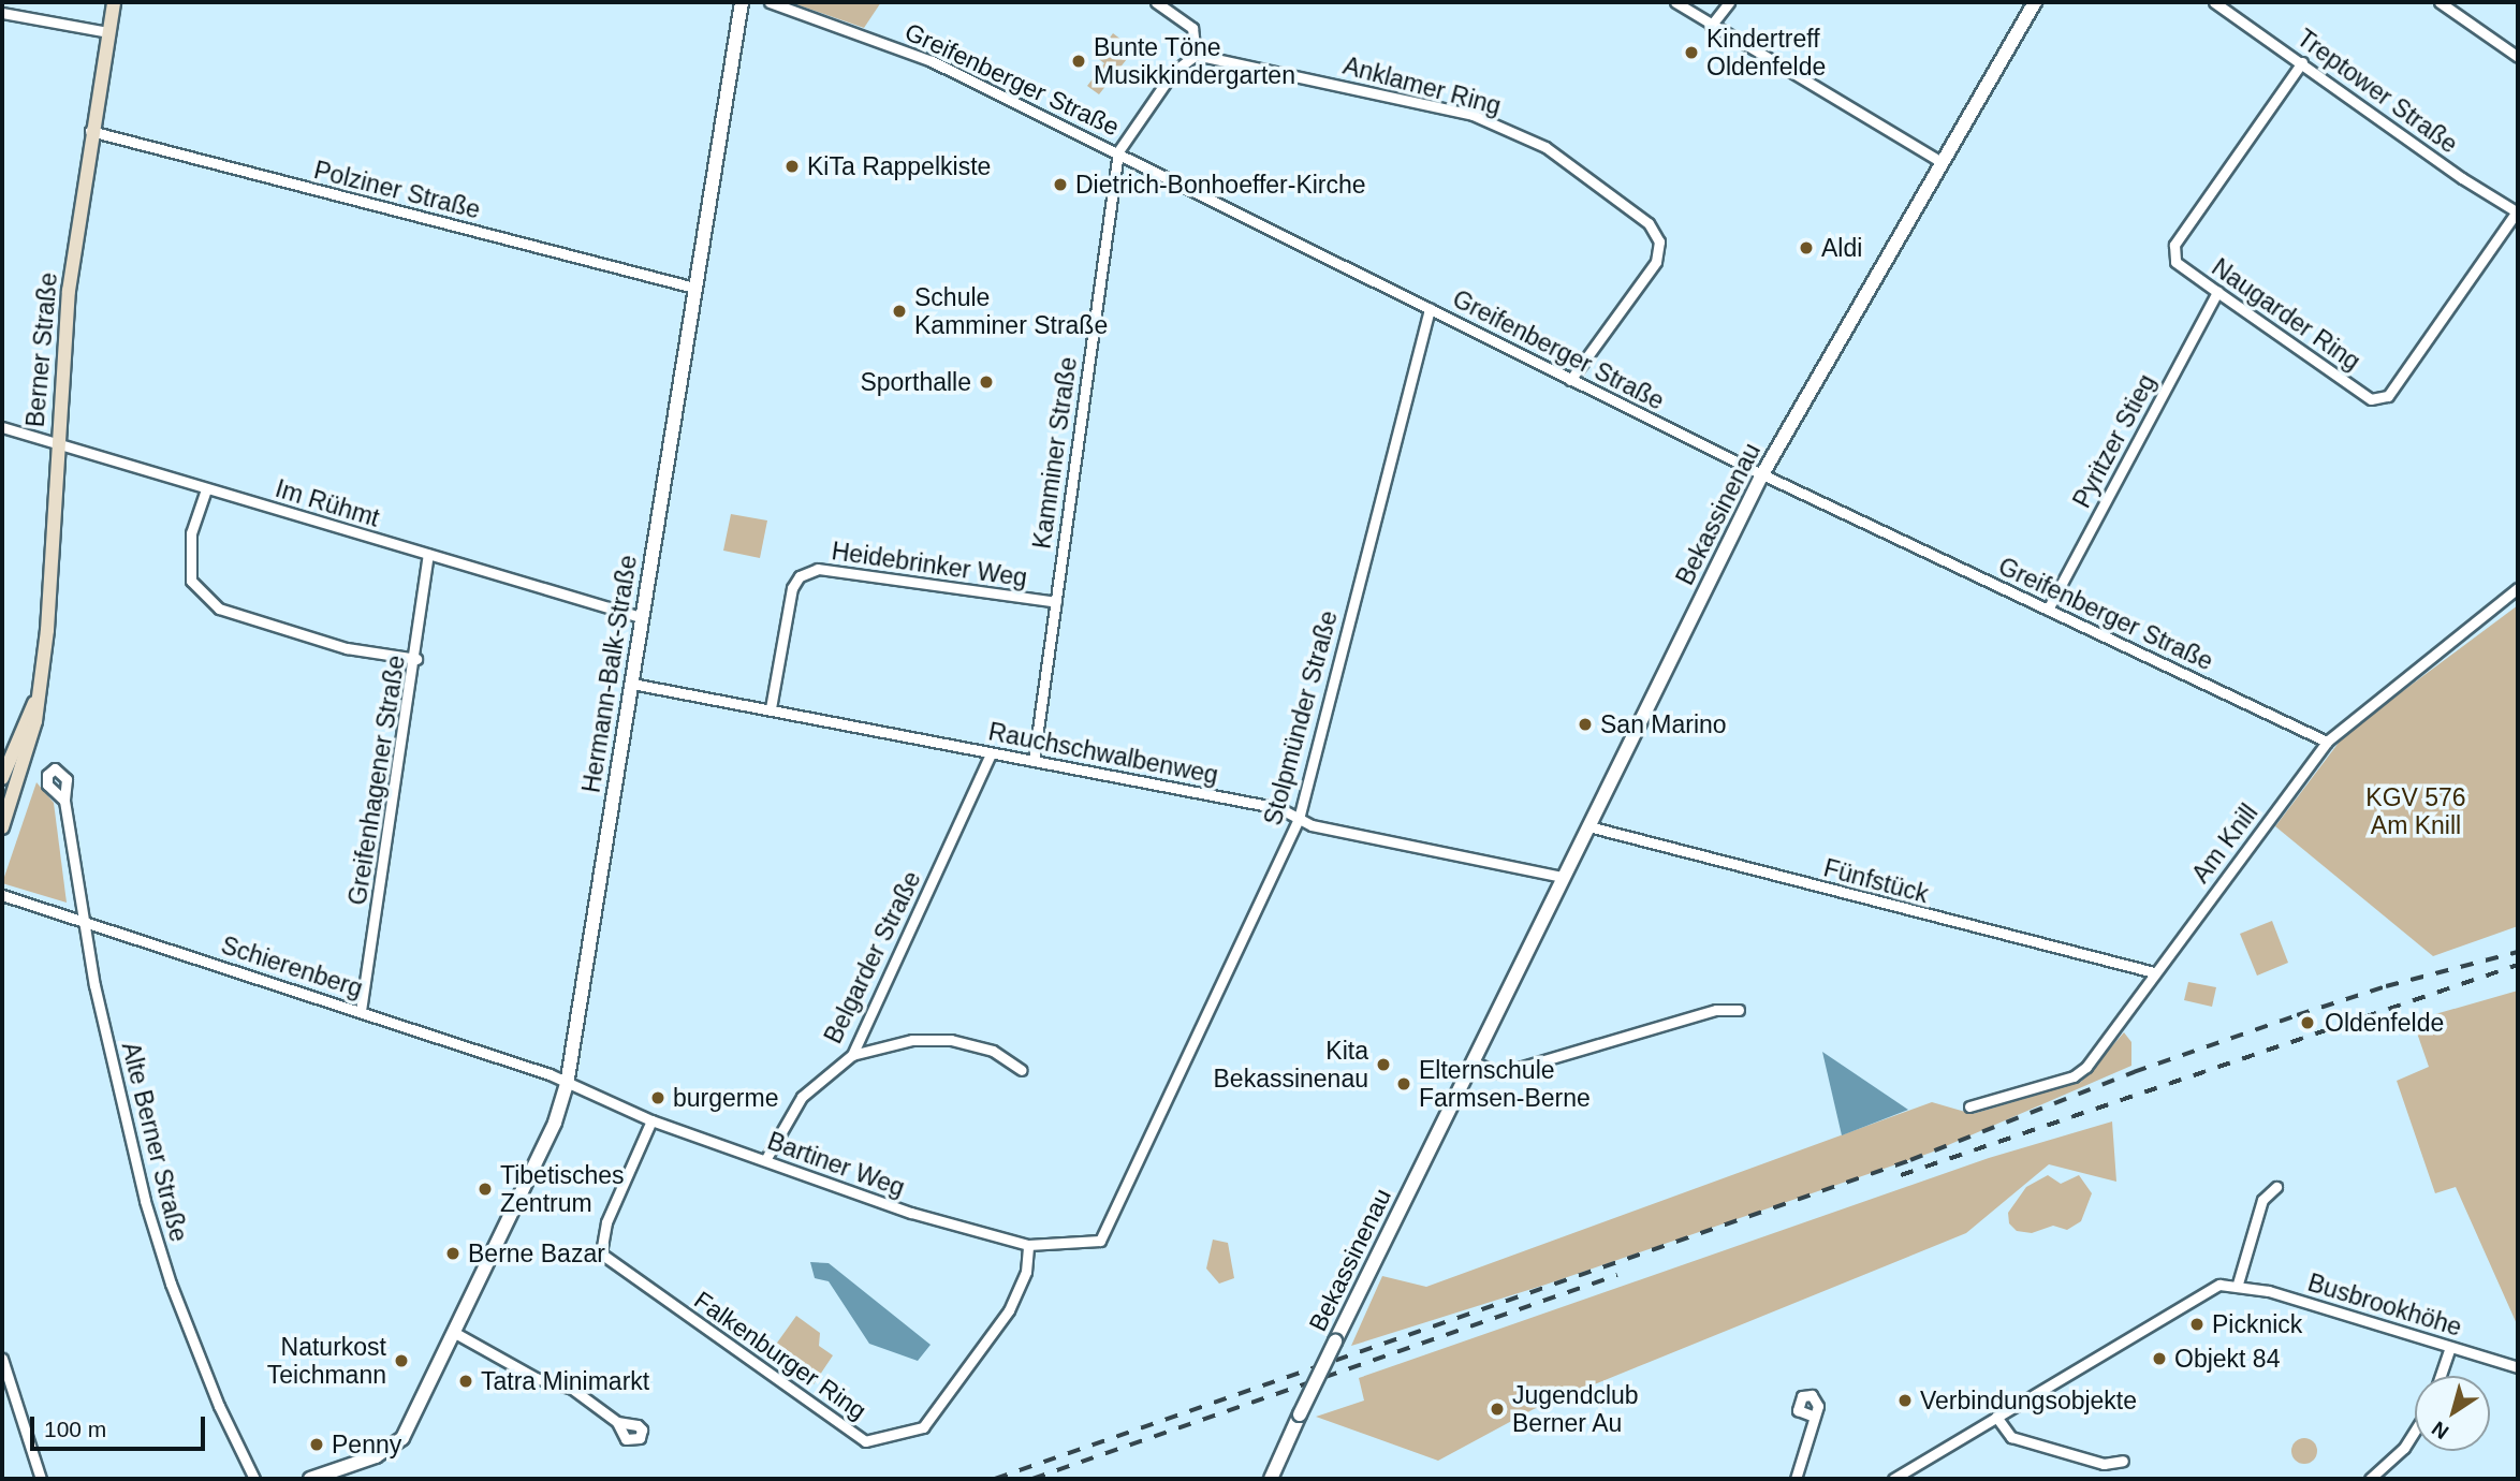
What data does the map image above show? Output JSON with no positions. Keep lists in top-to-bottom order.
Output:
{
  "streets": {
    "main road": ["Berner Straße"],
    "street": [
      "Greifenberger Straße",
      "Anklamer Ring",
      "Treptower Straße",
      "Polziner Straße",
      "Naugarder Ring",
      "Pyritzer Stieg",
      "Kamminer Straße",
      "Im Rühmt",
      "Bekassinenau",
      "Heidebrinker Weg",
      "Hermann-Balk-Straße",
      "Stolpmünder Straße",
      "Rauchschwalbenweg",
      "Greifenhagener Straße",
      "Am Knill",
      "Fünfstück",
      "Belgarder Straße",
      "Schierenberg",
      "Alte Berner Straße",
      "Bartiner Weg",
      "Busbrookhöhe",
      "Falkenburger Ring"
    ]
  },
  "crossings": [
    ["Greifenberger Straße", "Anklamer Ring"],
    ["Greifenberger Straße", "Pyritzer Stieg"],
    ["Greifenberger Straße", "Kamminer Straße"],
    ["Greifenberger Straße", "Bekassinenau"],
    ["Greifenberger Straße", "Stolpmünder Straße"],
    ["Greifenberger Straße", "Am Knill"],
    ["Treptower Straße", "Naugarder Ring"],
    ["Polziner Straße", "Berner Straße"],
    ["Polziner Straße", "Hermann-Balk-Straße"],
    ["Naugarder Ring", "Pyritzer Stieg"],
    ["Berner Straße", "Im Rühmt"],
    ["Kamminer Straße", "Heidebrinker Weg"],
    ["Kamminer Straße", "Rauchschwalbenweg"],
    ["Im Rühmt", "Hermann-Balk-Straße"],
    ["Im Rühmt", "Greifenhagener Straße"],
    ["Bekassinenau", "Rauchschwalbenweg"],
    ["Bekassinenau", "Fünfstück"],
    ["Heidebrinker Weg", "Rauchschwalbenweg"],
    ["Hermann-Balk-Straße", "Rauchschwalbenweg"],
    ["Hermann-Balk-Straße", "Schierenberg"],
    ["Hermann-Balk-Straße", "Bartiner Weg"],
    ["Stolpmünder Straße", "Rauchschwalbenweg"],
    ["Stolpmünder Straße", "Bartiner Weg"],
    ["Rauchschwalbenweg", "Belgarder Straße"],
    ["Greifenhagener Straße", "Schierenberg"],
    ["Am Knill", "Fünfstück"],
    ["Belgarder Straße", "Bartiner Weg"],
    ["Schierenberg", "Alte Berner Straße"],
    ["Schierenberg", "Bartiner Weg"],
    ["Bartiner Weg", "Falkenburger Ring"]
  ],
  "parks": ["KGV 576 Am Knill"],
  "places": [
    "Kindertreff Oldenfelde",
    "Bunte Töne Musikkindergarten",
    "KiTa Rappelkiste",
    "Dietrich-Bonhoeffer-Kirche",
    "Aldi",
    "Schule Kamminer Straße",
    "Sporthalle",
    "San Marino",
    "Oldenfelde",
    "Kita Bekassinenau",
    "Elternschule Farmsen-Berne",
    "burgerme",
    "Tibetisches Zentrum",
    "Berne Bazar",
    "Picknick",
    "Objekt 84",
    "Naturkost Teichmann",
    "Tatra Minimarkt",
    "Verbindungsobjekte",
    "Jugendclub Berner Au",
    "Penny"
  ],
  "scale_bar": "100 m",
  "north": "bottom left"
}
